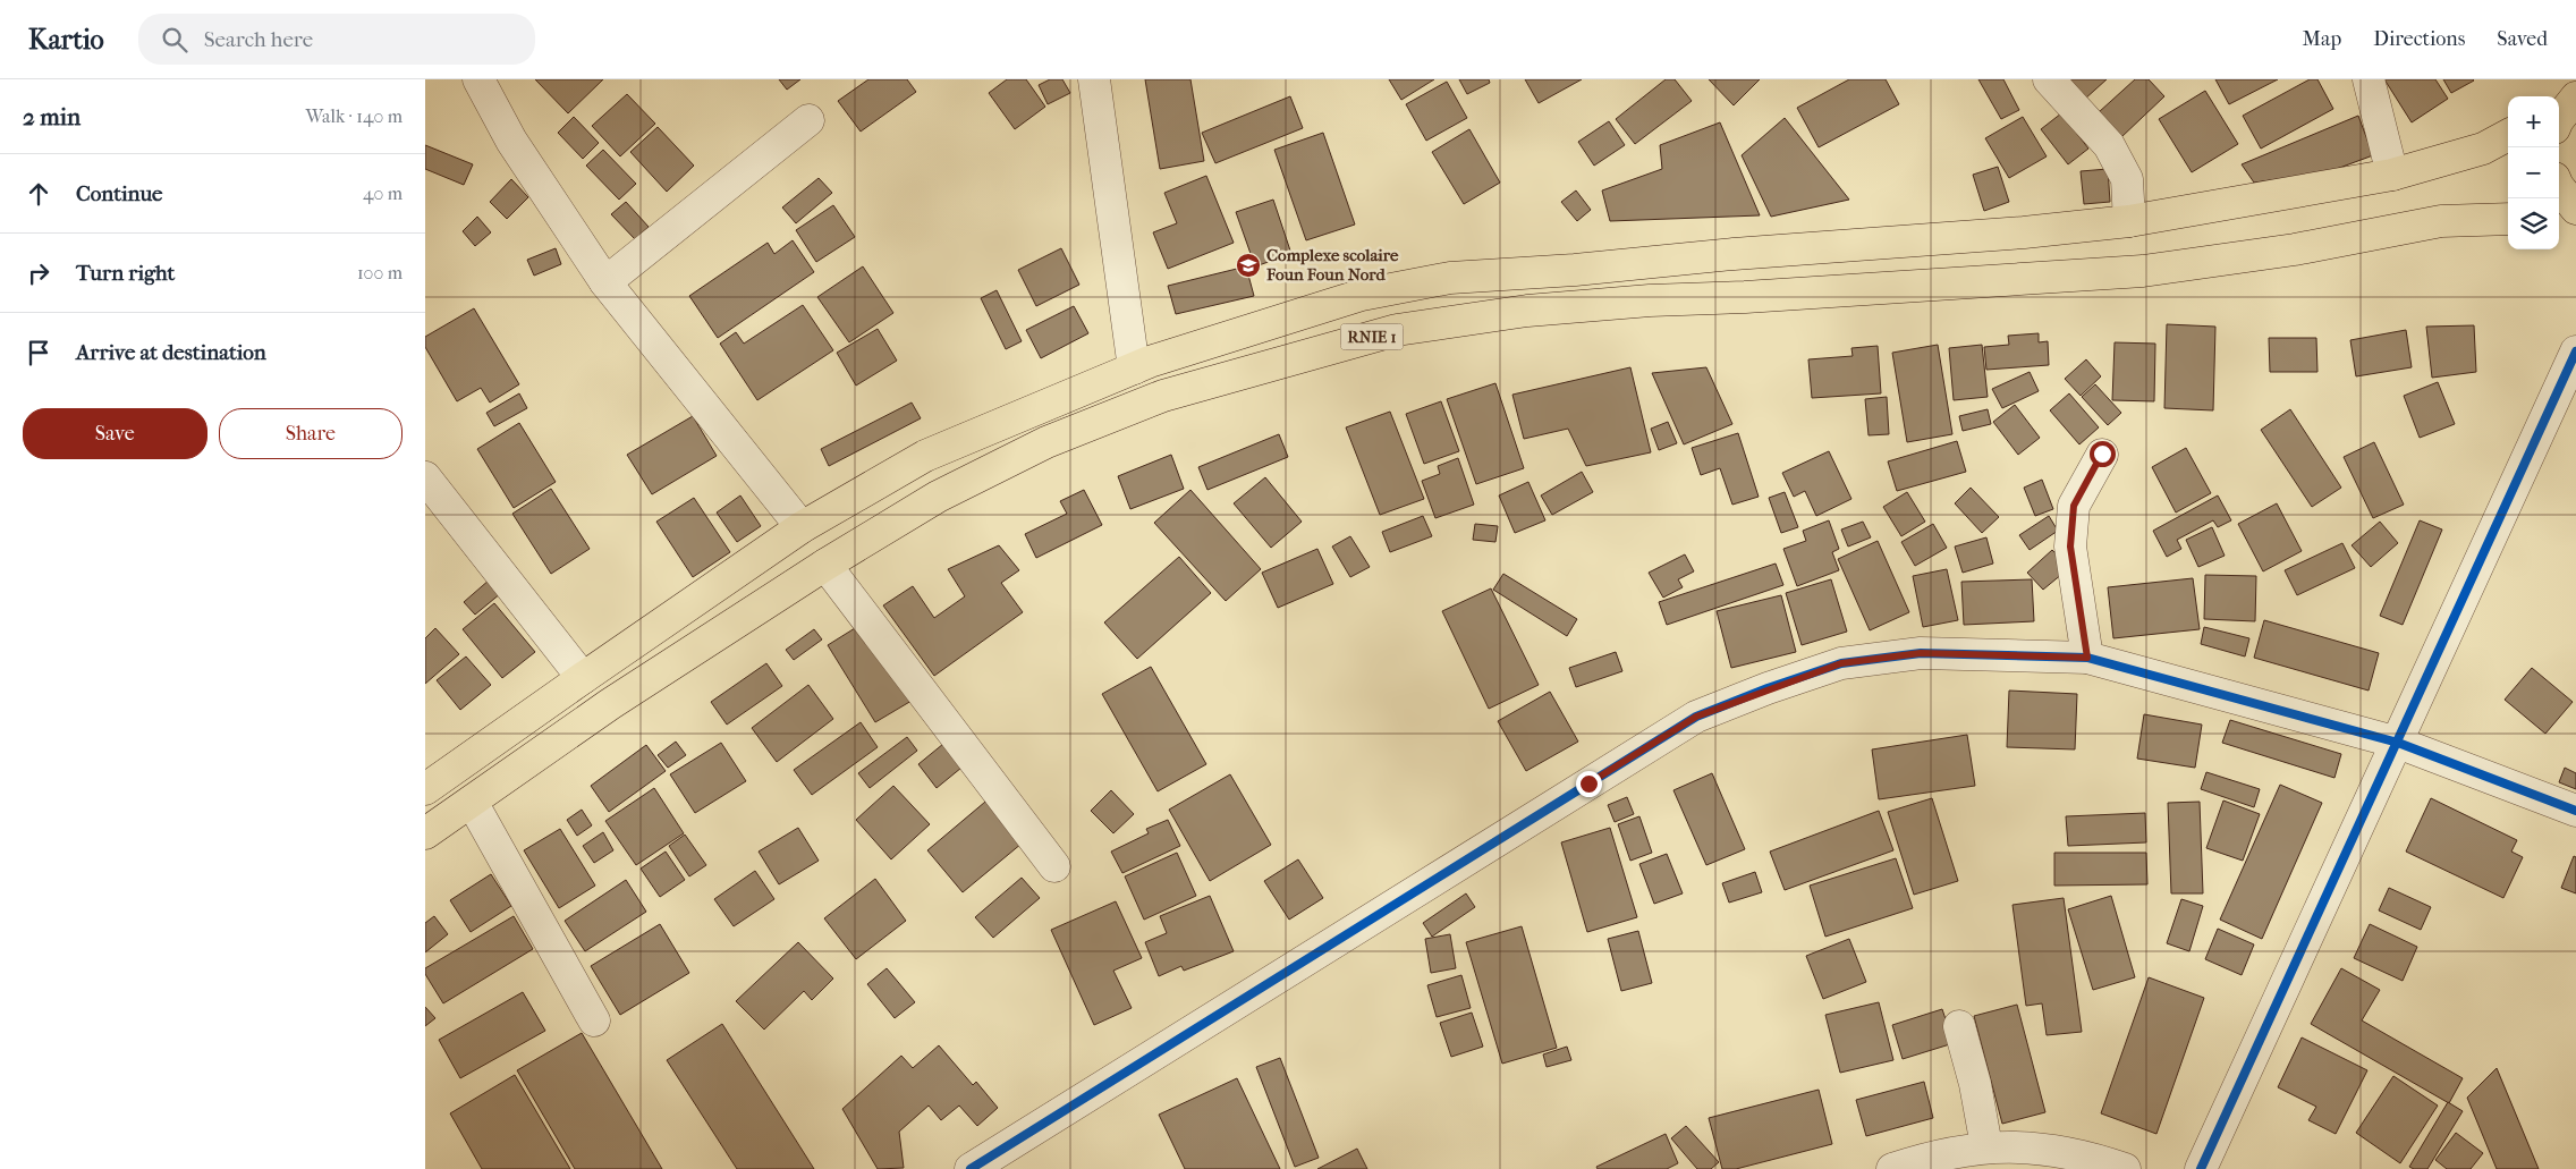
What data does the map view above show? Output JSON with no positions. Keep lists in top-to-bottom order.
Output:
{
  "streets": {
    "highway": ["RNIE 1"]
  },
  "places": {
    "school or university": ["Complexe scolaire Foun Foun Nord"]
  },
  "page": {
    "header": "Kartio",
    "search": "Search here",
    "nav": ["Map", "Directions", "Saved"],
    "heading": ["2 min", "Walk · 140 m"],
    "map_buttons": ["+", "−"],
    "list": [
      ["Continue", "40 m"],
      ["Turn right", "100 m"],
      "Arrive at destination"
    ],
    "buttons": ["Save", "Share"]
  }
}
